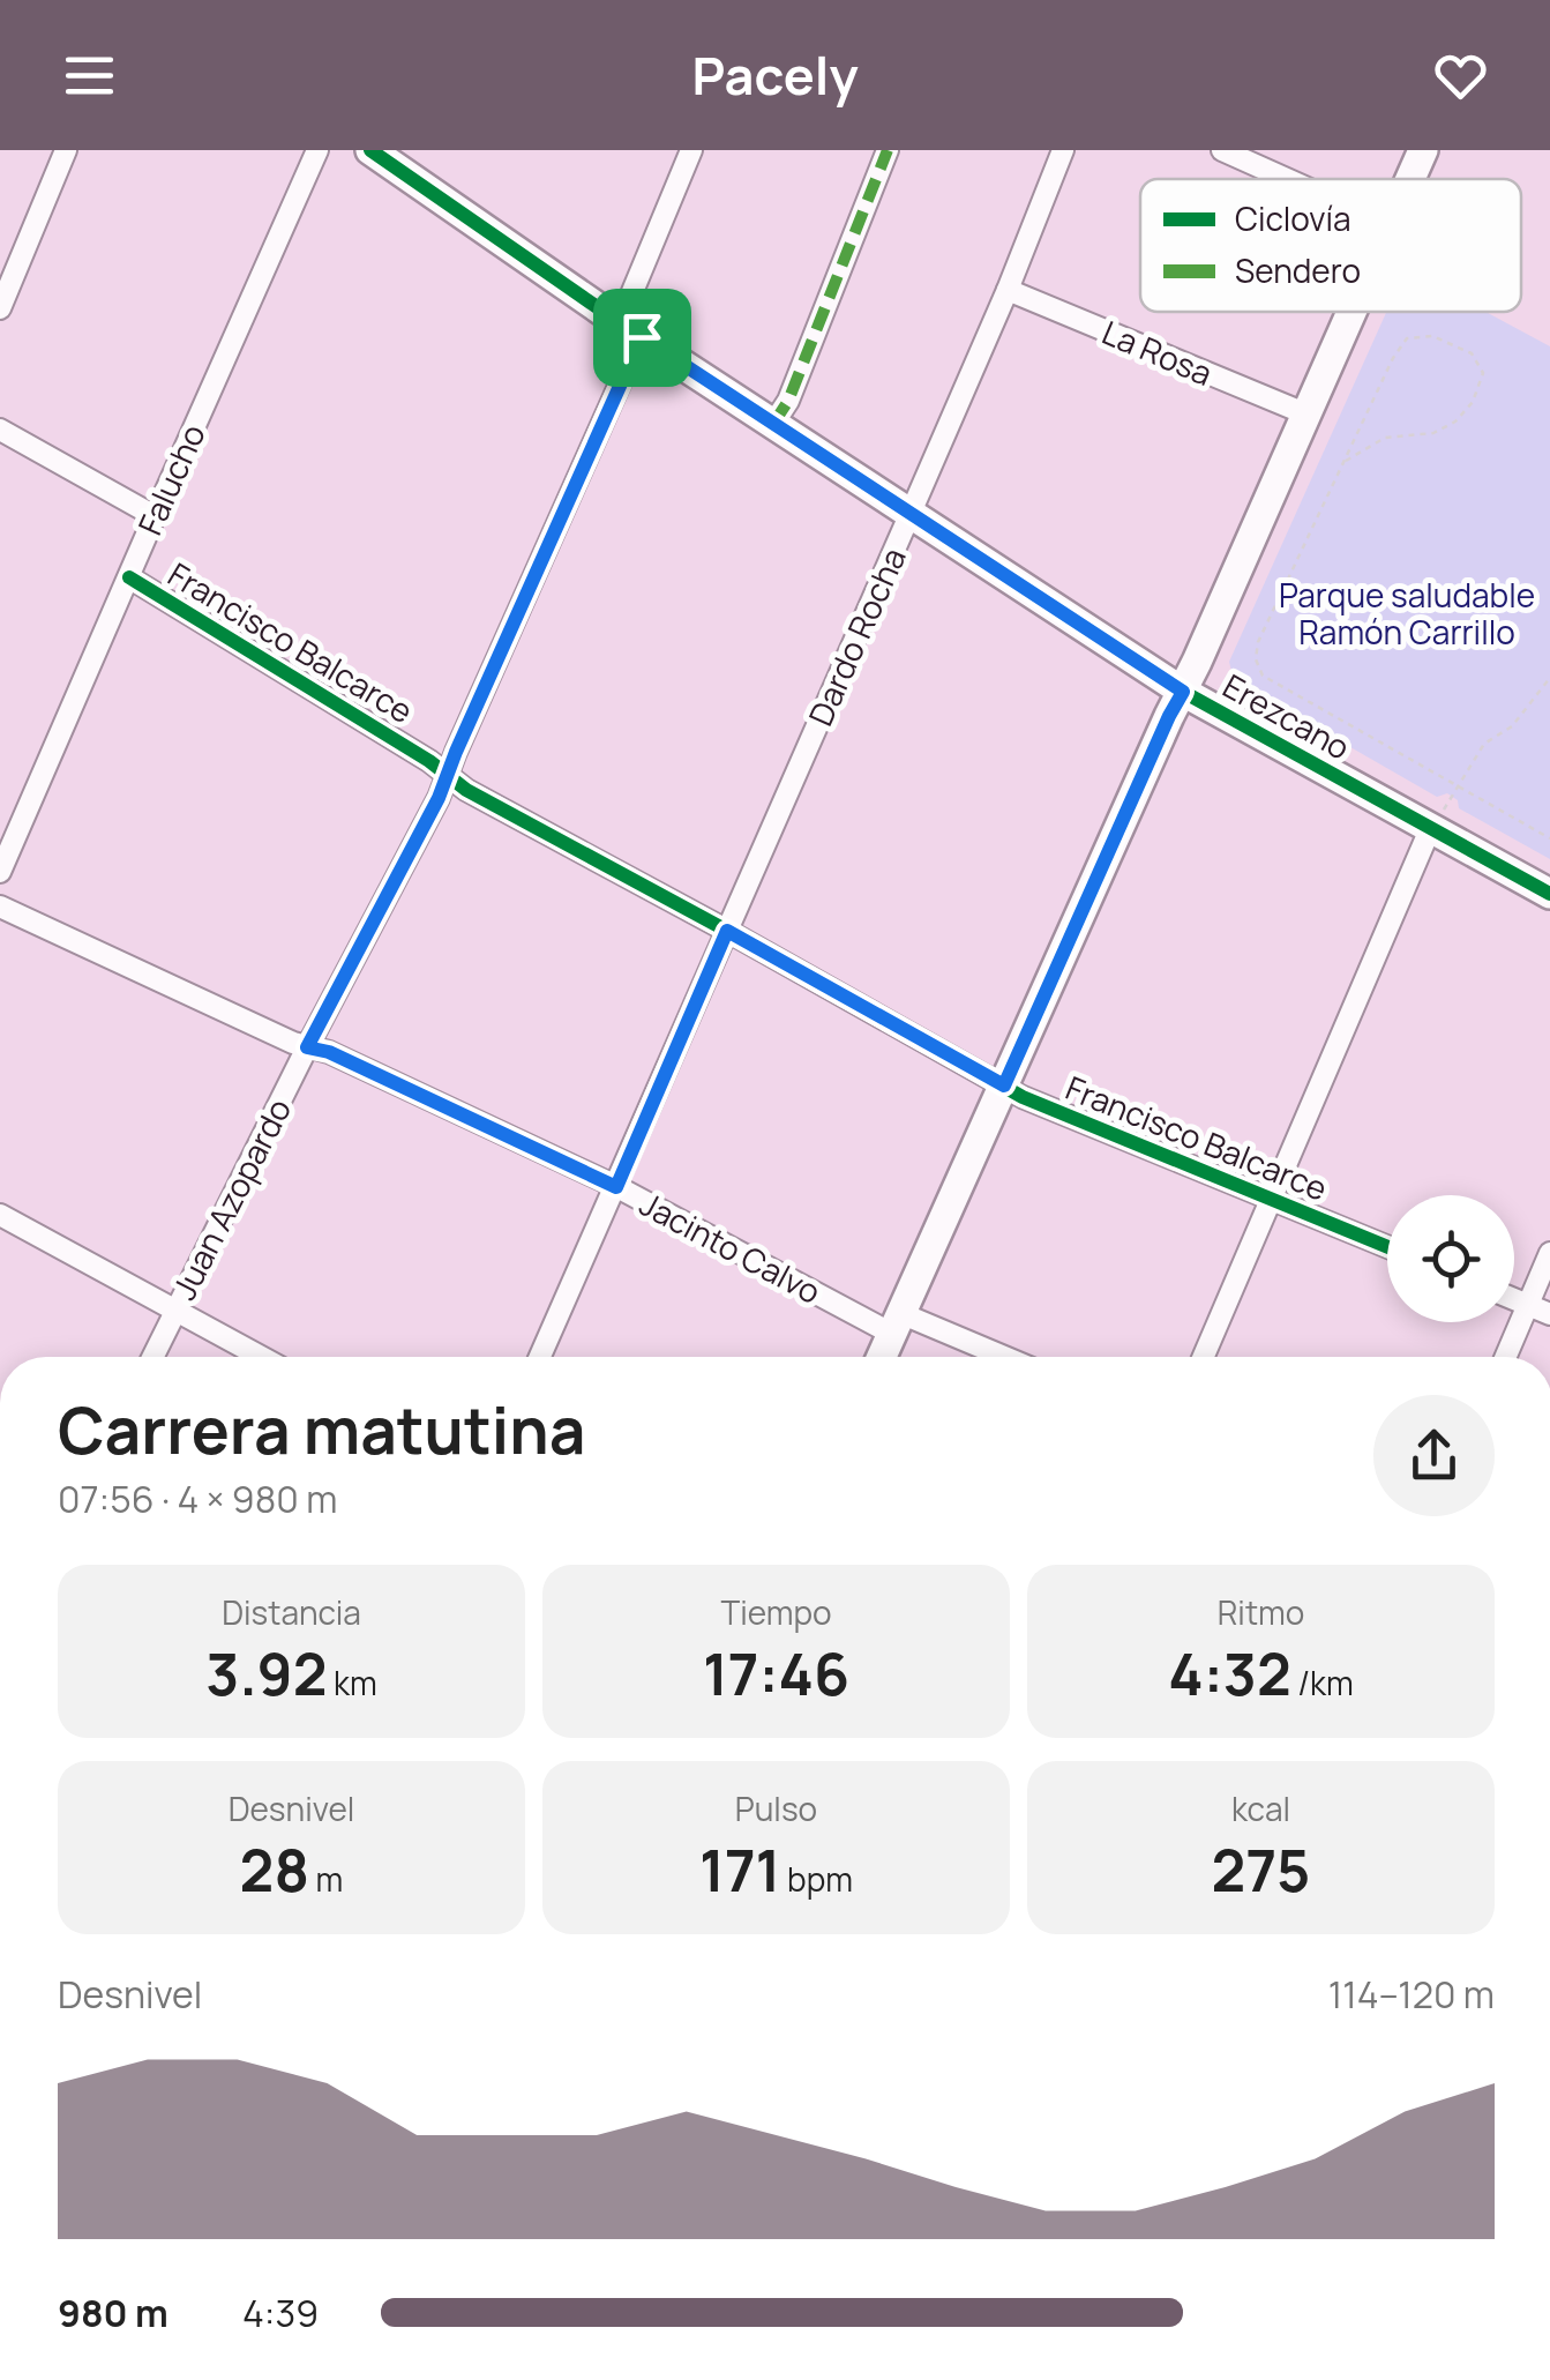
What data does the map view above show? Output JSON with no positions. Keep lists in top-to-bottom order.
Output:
{
  "streets": {
    "street": [
      "La Rosa",
      "Falucho",
      "Dardo Rocha",
      "Francisco Balcarce",
      "Erezcano",
      "Juan Azopardo",
      "Jacinto Calvo"
    ]
  },
  "crossings": [
    ["La Rosa", "Dardo Rocha"],
    ["Falucho", "Francisco Balcarce"],
    ["Dardo Rocha", "Francisco Balcarce"],
    ["Dardo Rocha", "Erezcano"],
    ["Dardo Rocha", "Jacinto Calvo"],
    ["Francisco Balcarce", "Juan Azopardo"],
    ["Erezcano", "Juan Azopardo"],
    ["Juan Azopardo", "Jacinto Calvo"]
  ],
  "parks": ["Parque saludable Ramón Carrillo"],
  "legend": ["Ciclovía", "Sendero"],
  "page": {
    "header": "Pacely",
    "heading": ["Carrera matutina", "07:56 · 4 × 980 m"],
    "stats": [
      ["Distancia", "3.92 km"],
      ["Tiempo", "17:46"],
      ["Ritmo", "4:32 /km"],
      ["Desnivel", "28 m"],
      ["Pulso", "171 bpm"],
      ["kcal", "275"]
    ],
    "chart": ["Desnivel", "114–120 m"],
    "list": [
      {
        "name": "980 m",
        "note": "4:39"
      }
    ]
  }
}
